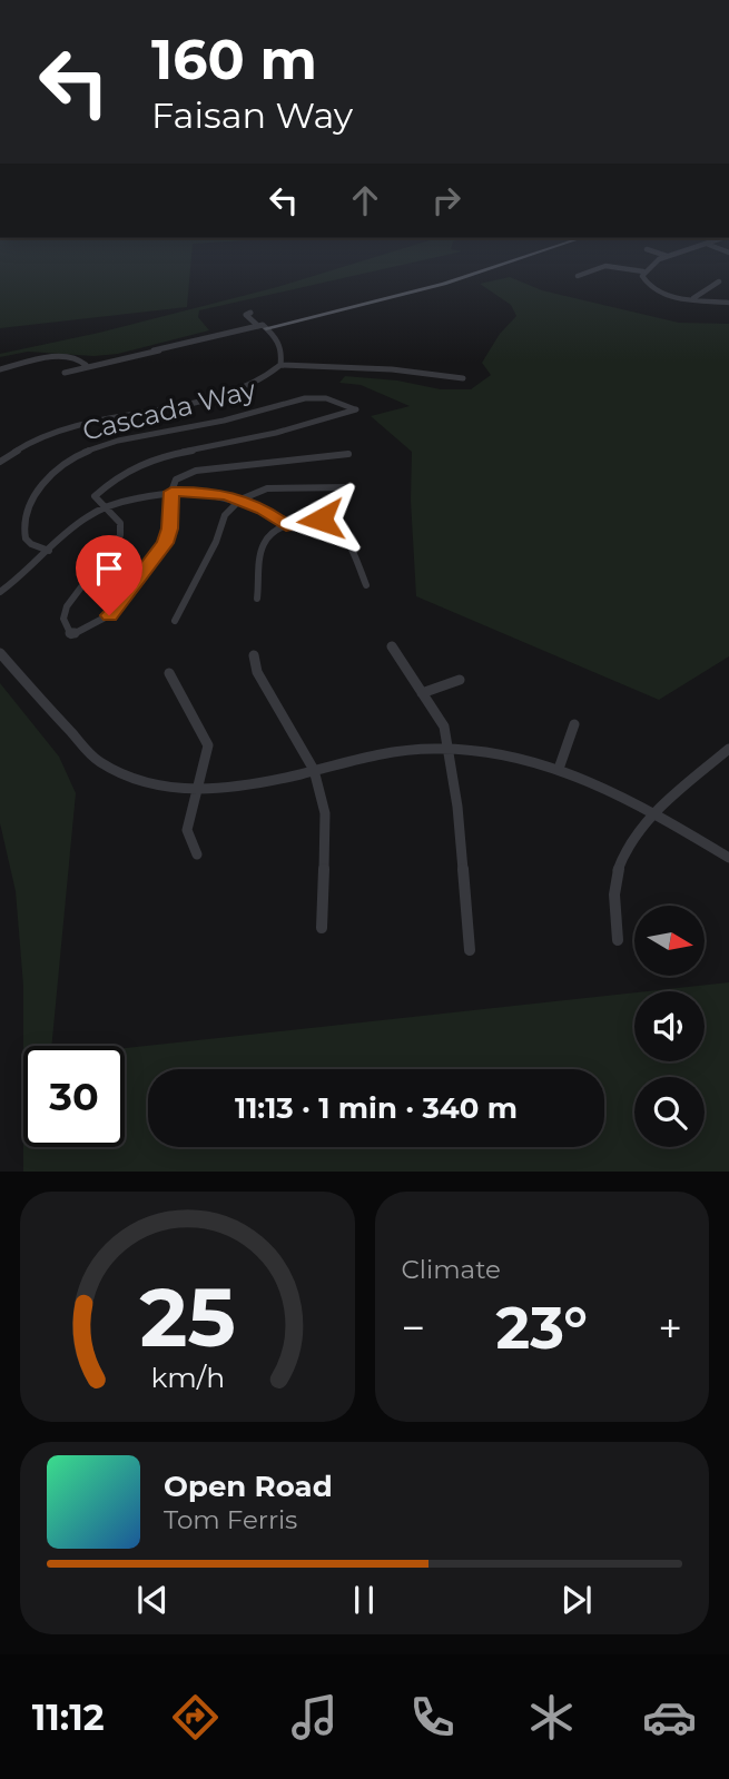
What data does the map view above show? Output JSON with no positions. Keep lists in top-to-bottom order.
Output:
{
  "streets": {
    "street": ["Cascada Way"]
  },
  "north": "right",
  "page": {
    "turn": ["160 m", "Faisan Way"],
    "limit": "30",
    "trip": "11:13 · 1 min · 340 m",
    "tile": "Climate",
    "heat": ["−", "23°", "+"],
    "song": ["Open Road", "Tom Ferris"],
    "tabs": "11:12",
    "gauge": ["25", "km/h"]
  }
}
